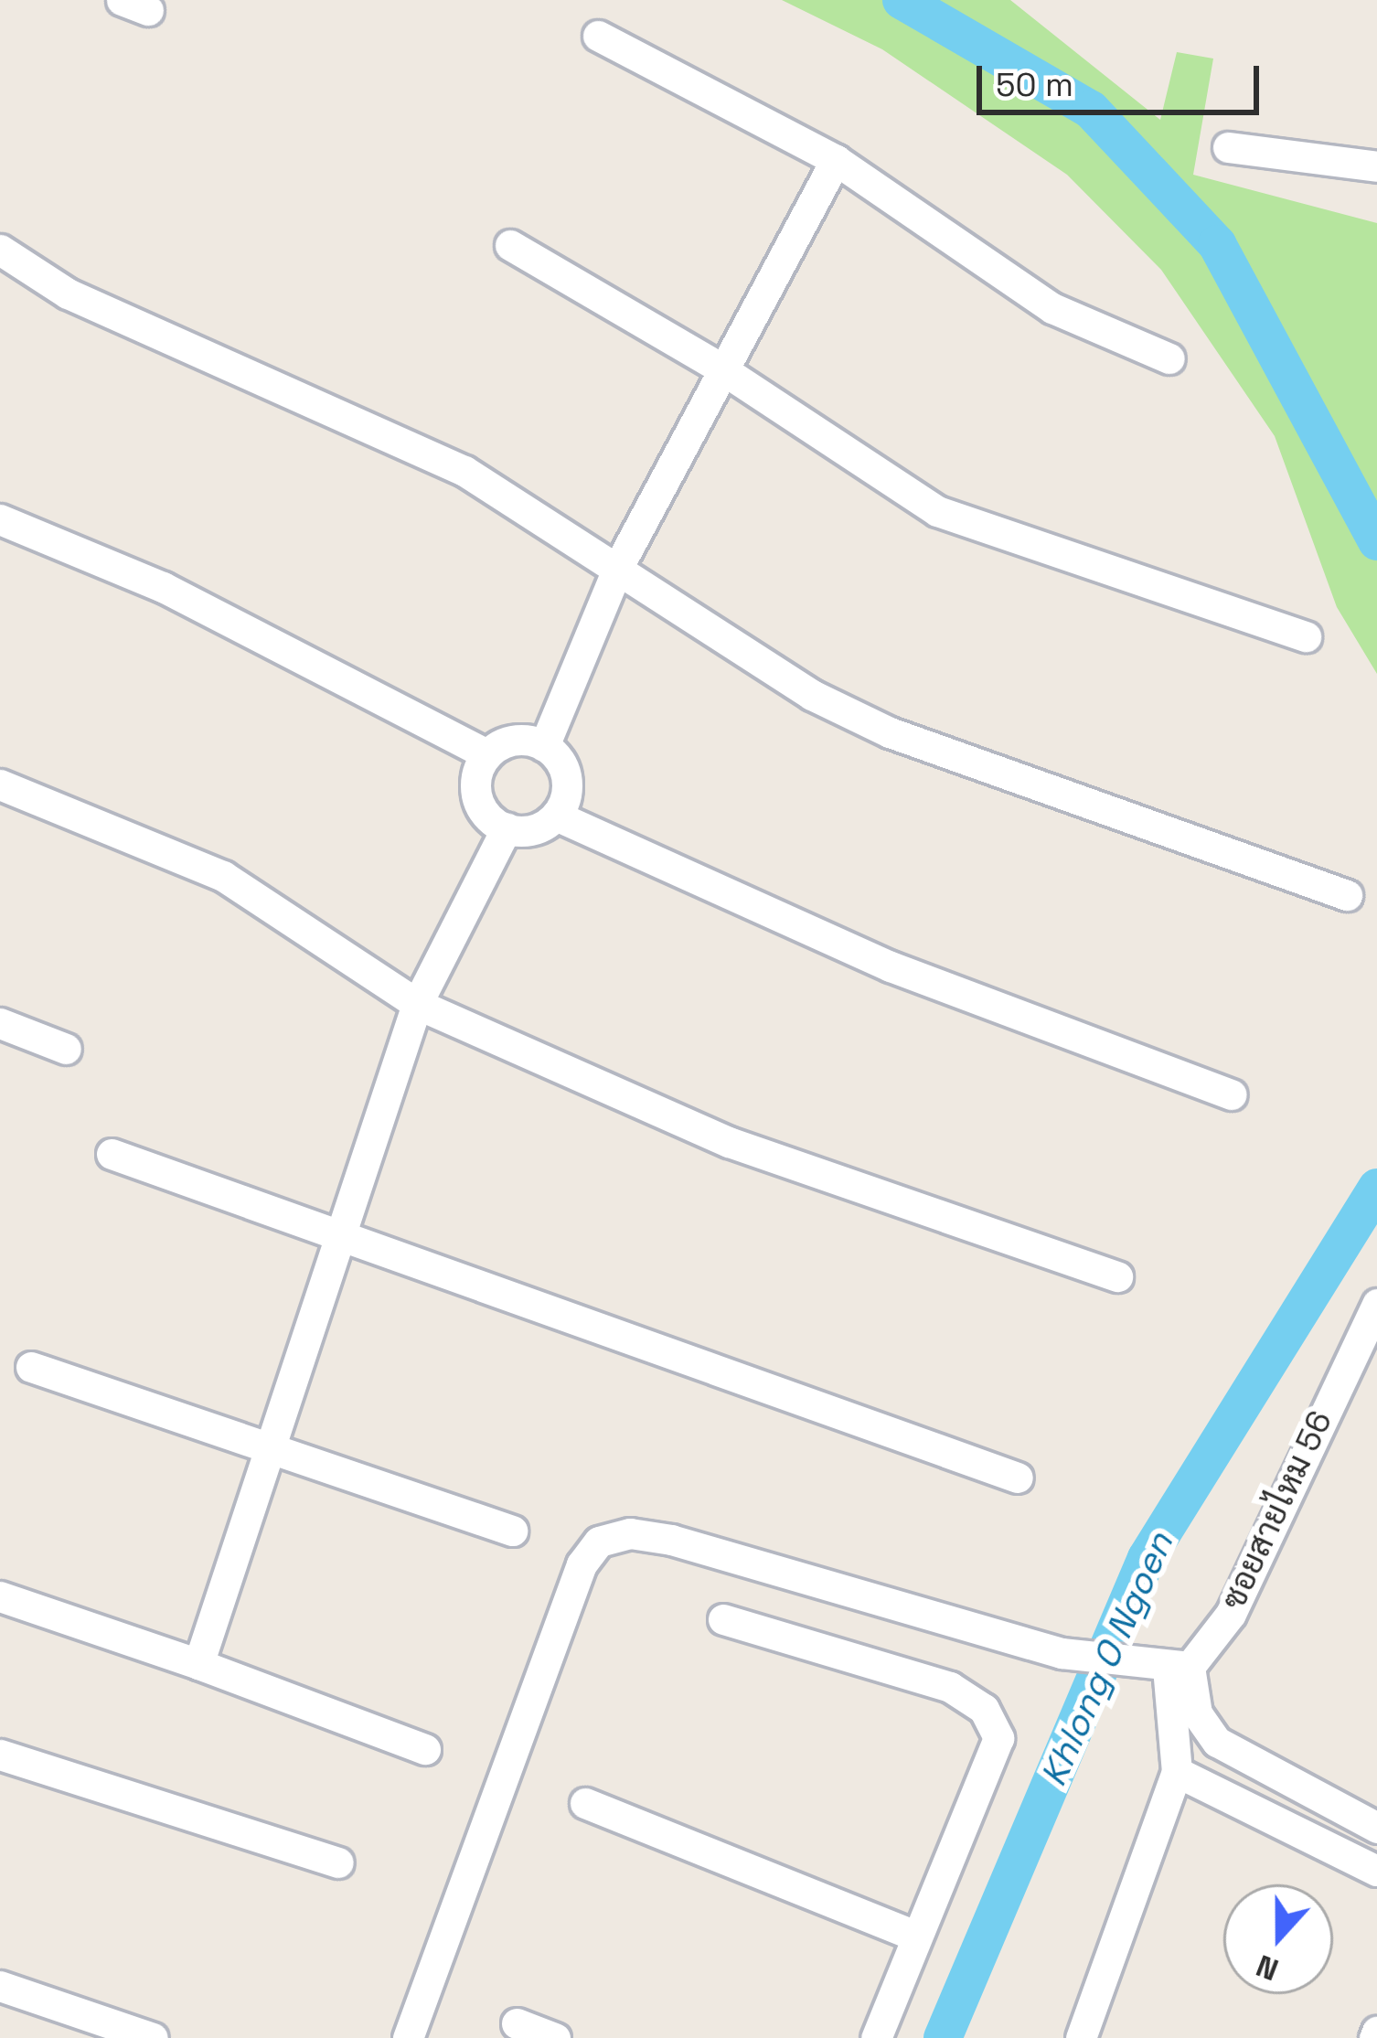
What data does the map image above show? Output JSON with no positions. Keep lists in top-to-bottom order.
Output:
{
  "streets": {
    "street": ["ซอยสายไหม 56"]
  },
  "water": ["Khlong O Ngoen"],
  "scale_bar": "50 m",
  "north": "bottom"
}
